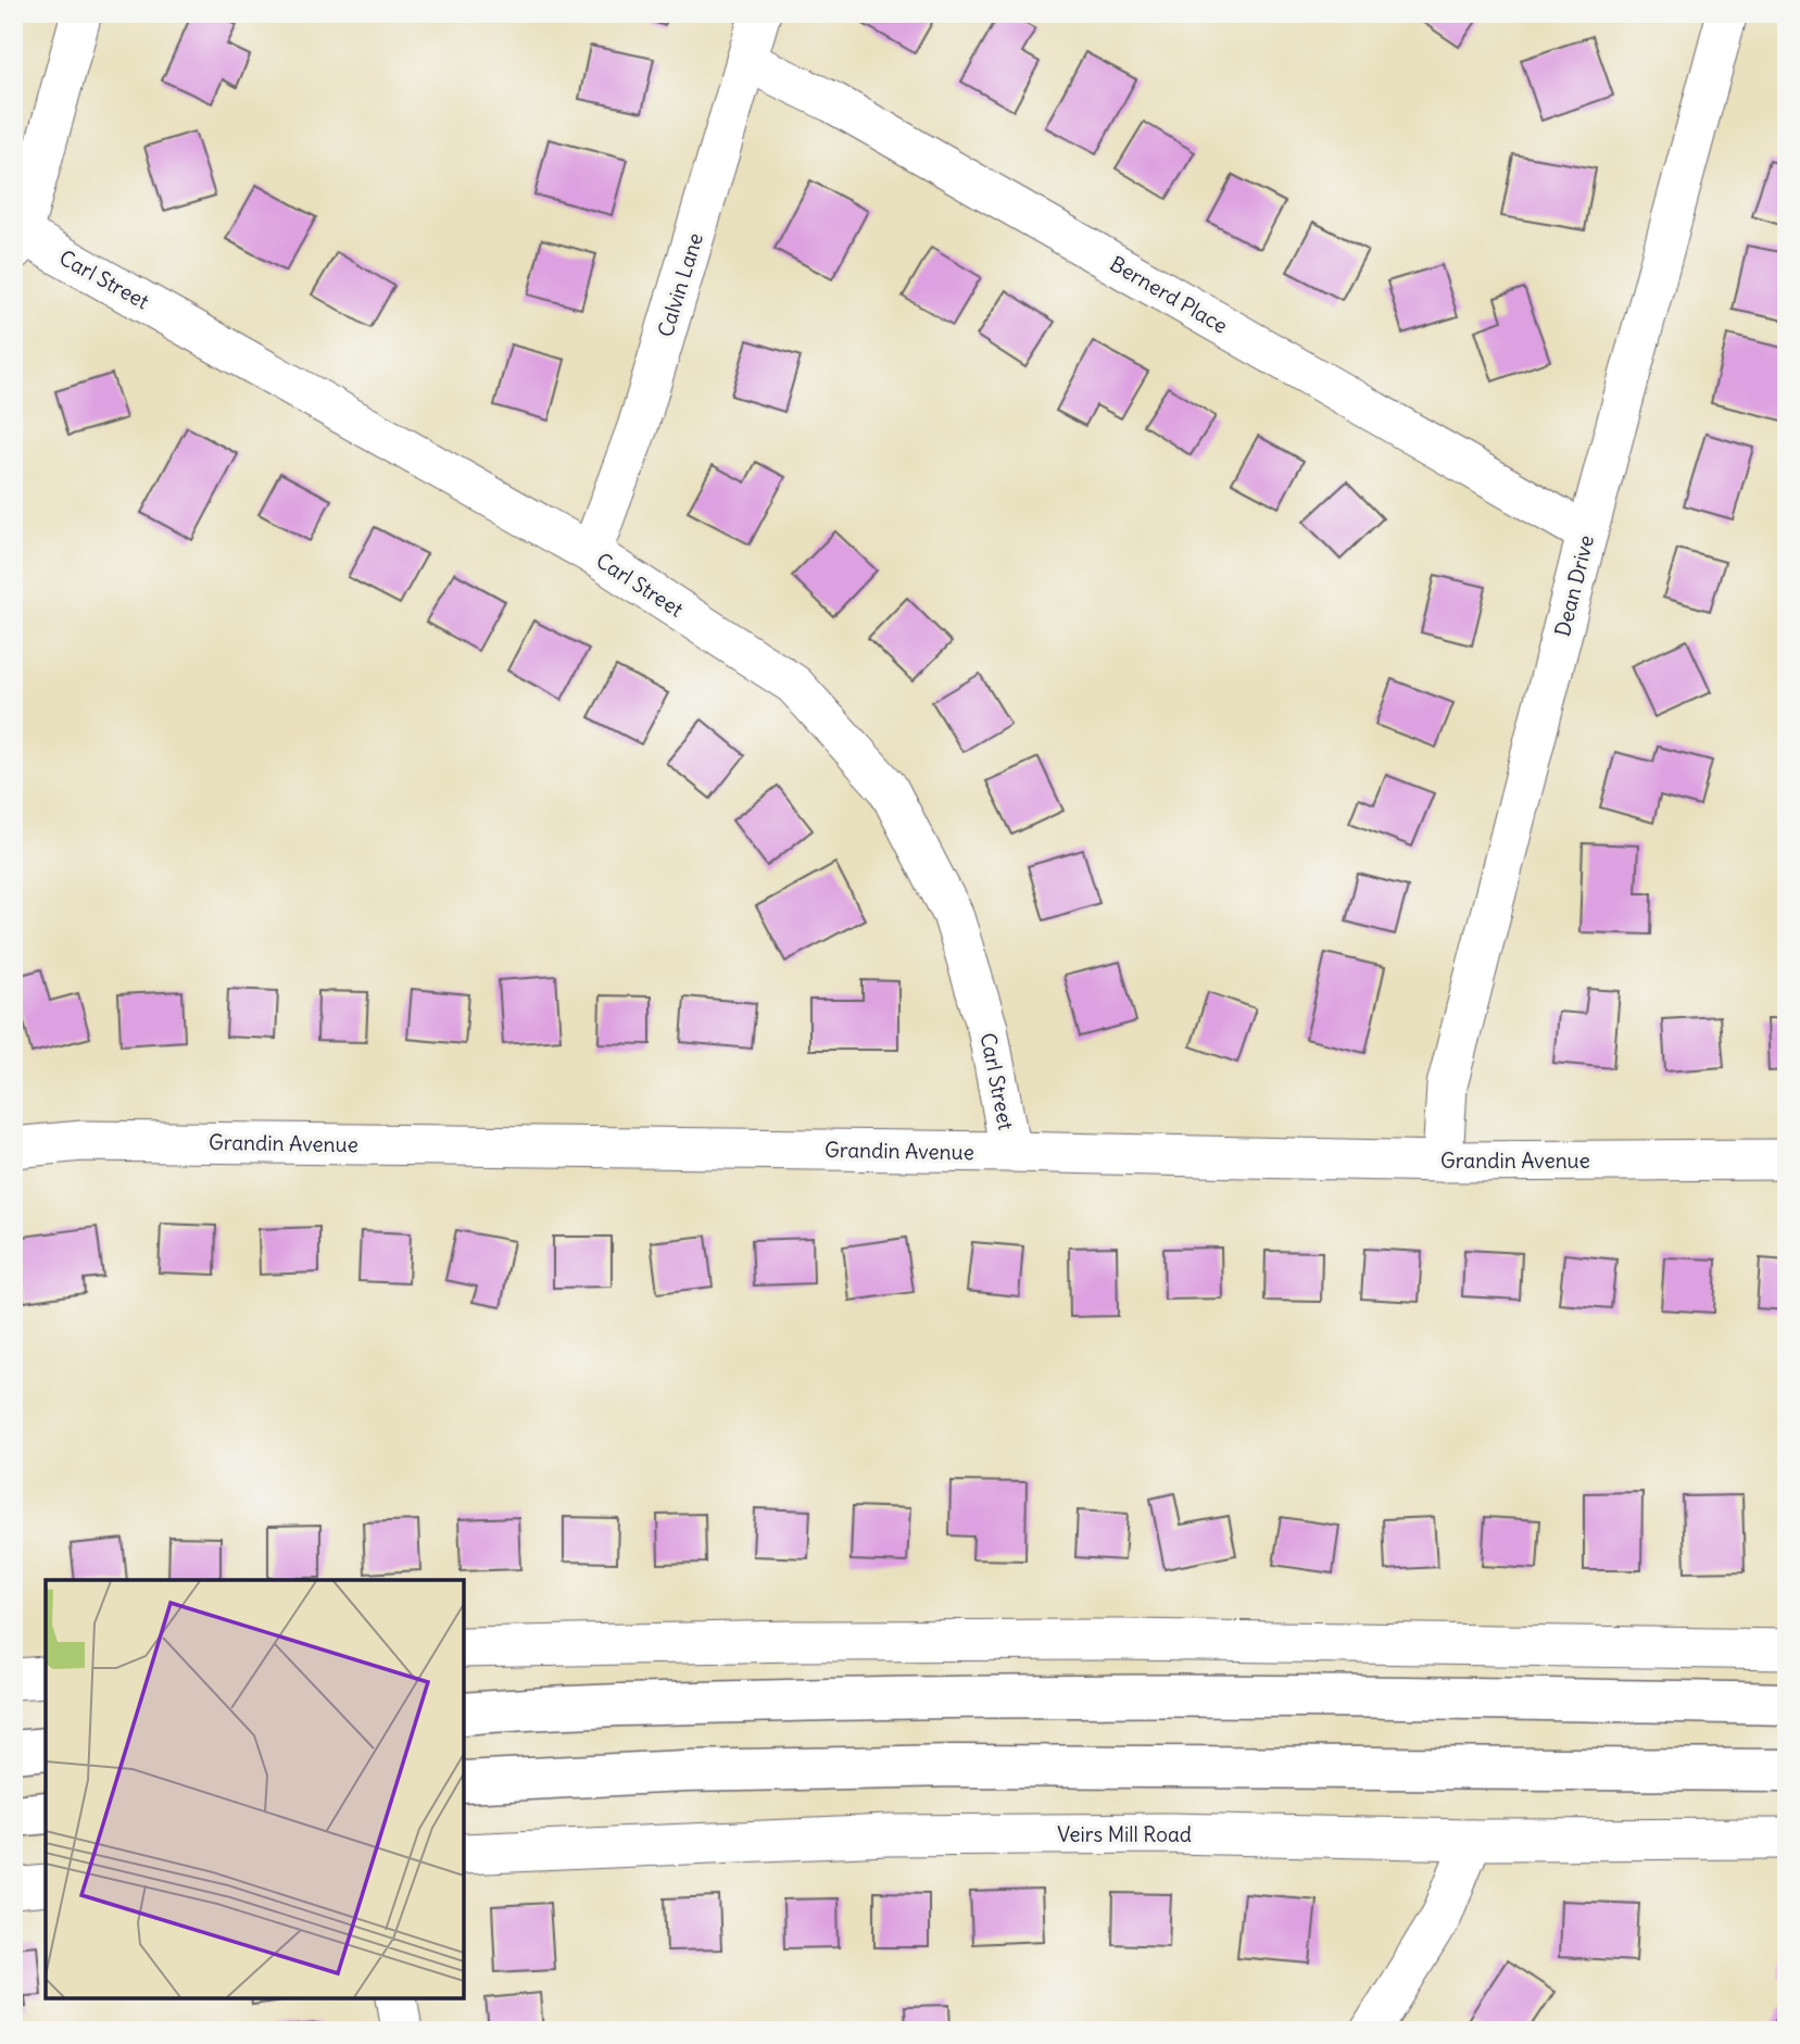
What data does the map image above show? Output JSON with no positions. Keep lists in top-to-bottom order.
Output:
{
  "streets": {
    "street": [
      "Carl Street",
      "Calvin Lane",
      "Bernerd Place",
      "Dean Drive",
      "Grandin Avenue",
      "Veirs Mill Road"
    ]
  },
  "crossings": [
    ["Carl Street", "Calvin Lane"],
    ["Carl Street", "Grandin Avenue"],
    ["Calvin Lane", "Bernerd Place"],
    ["Bernerd Place", "Dean Drive"],
    ["Dean Drive", "Grandin Avenue"]
  ]
}
